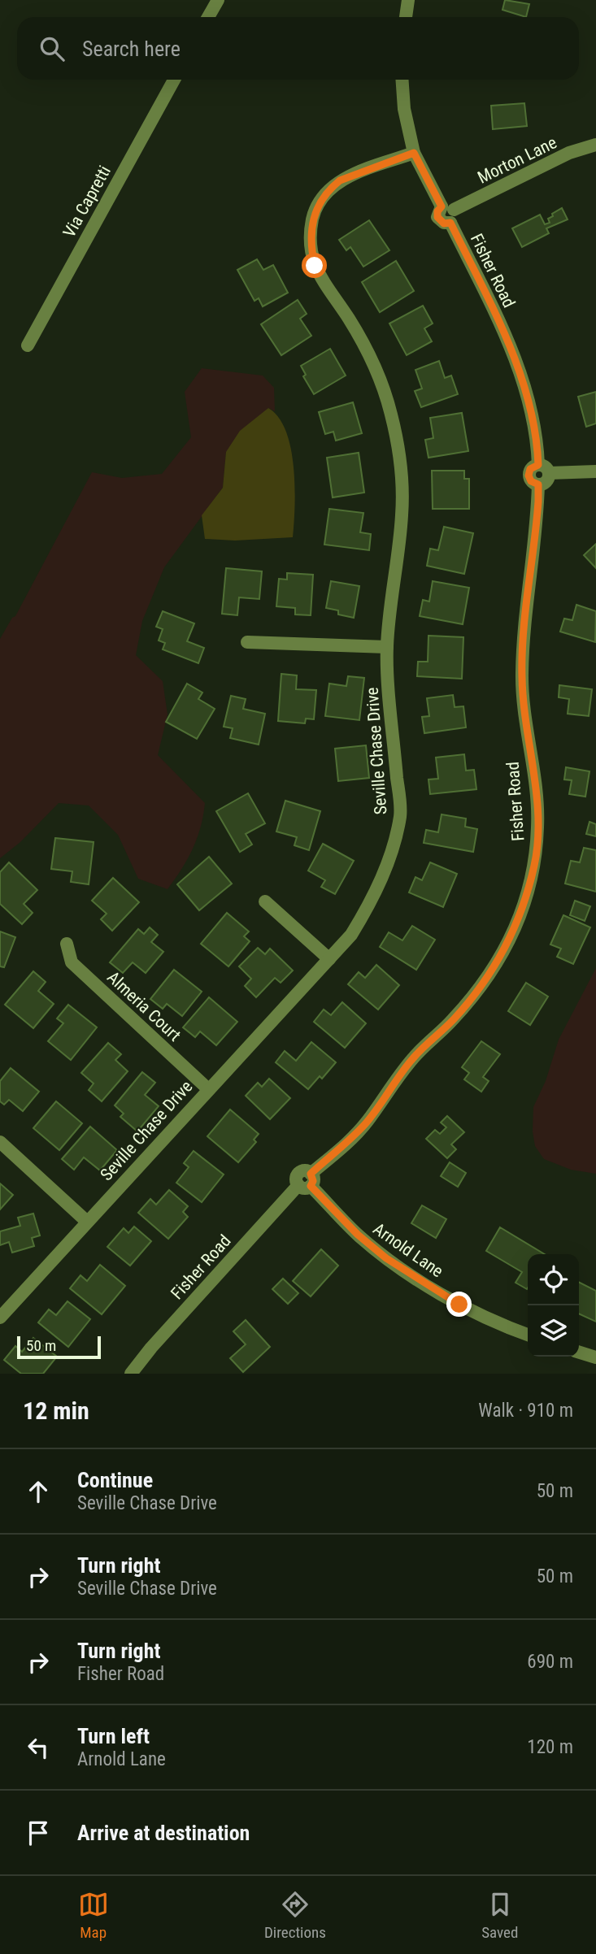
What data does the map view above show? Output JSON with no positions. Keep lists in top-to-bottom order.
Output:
{
  "streets": {
    "street": [
      "Morton Lane",
      "Via Capretti",
      "Fisher Road",
      "Seville Chase Drive",
      "Almeria Court",
      "Arnold Lane"
    ]
  },
  "crossings": [
    ["Morton Lane", "Fisher Road"],
    ["Fisher Road", "Arnold Lane"],
    ["Seville Chase Drive", "Almeria Court"]
  ],
  "scale_bar": "50 m",
  "page": {
    "search": "Search here",
    "scale": "50 m",
    "heading": ["12 min", "Walk · 910 m"],
    "list": [
      ["Continue", "Seville Chase Drive", "50 m"],
      ["Turn right", "Seville Chase Drive", "50 m"],
      ["Turn right", "Fisher Road", "690 m"],
      ["Turn left", "Arnold Lane", "120 m"],
      "Arrive at destination"
    ],
    "nav": ["Map", "Directions", "Saved"]
  }
}
